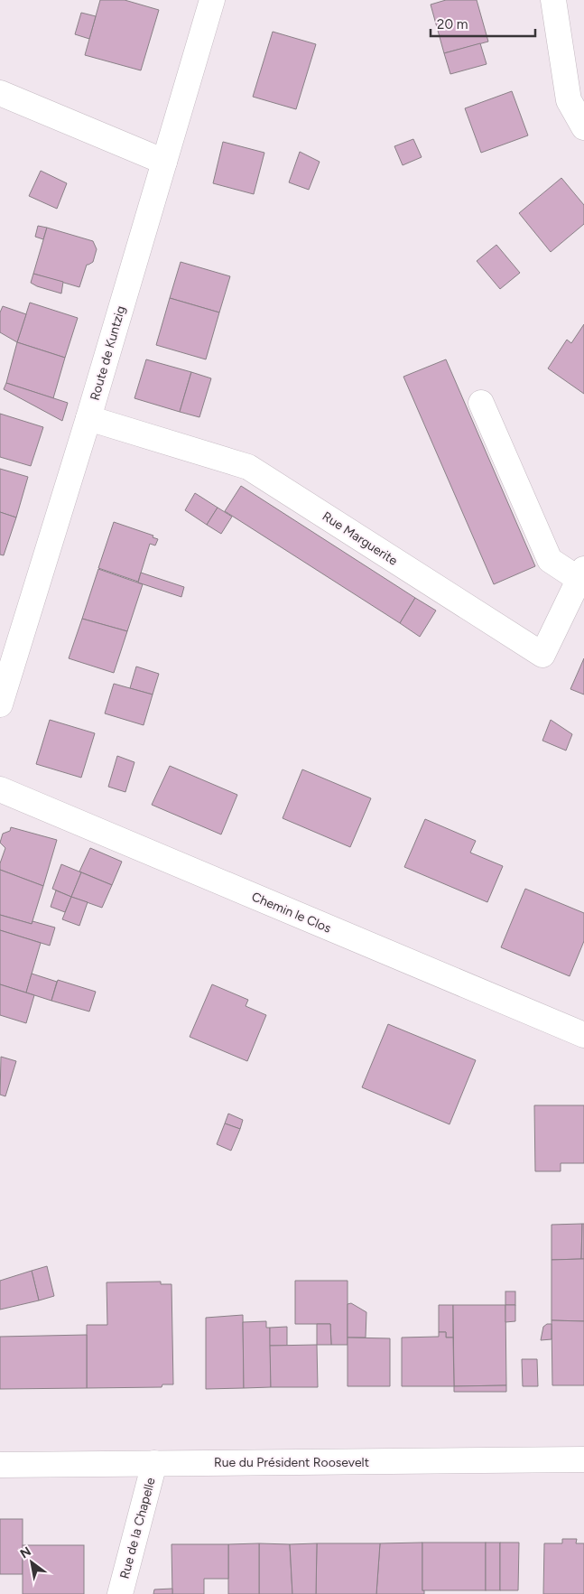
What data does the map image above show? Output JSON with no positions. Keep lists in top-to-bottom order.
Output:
{
  "streets": {
    "street": [
      "Route de Kuntzig",
      "Rue Marguerite",
      "Chemin le Clos",
      "Rue du Président Roosevelt",
      "Rue de la Chapelle"
    ]
  },
  "crossings": [
    ["Route de Kuntzig", "Rue Marguerite"],
    ["Rue du Président Roosevelt", "Rue de la Chapelle"]
  ],
  "scale_bar": "20 m",
  "north": "top left"
}
